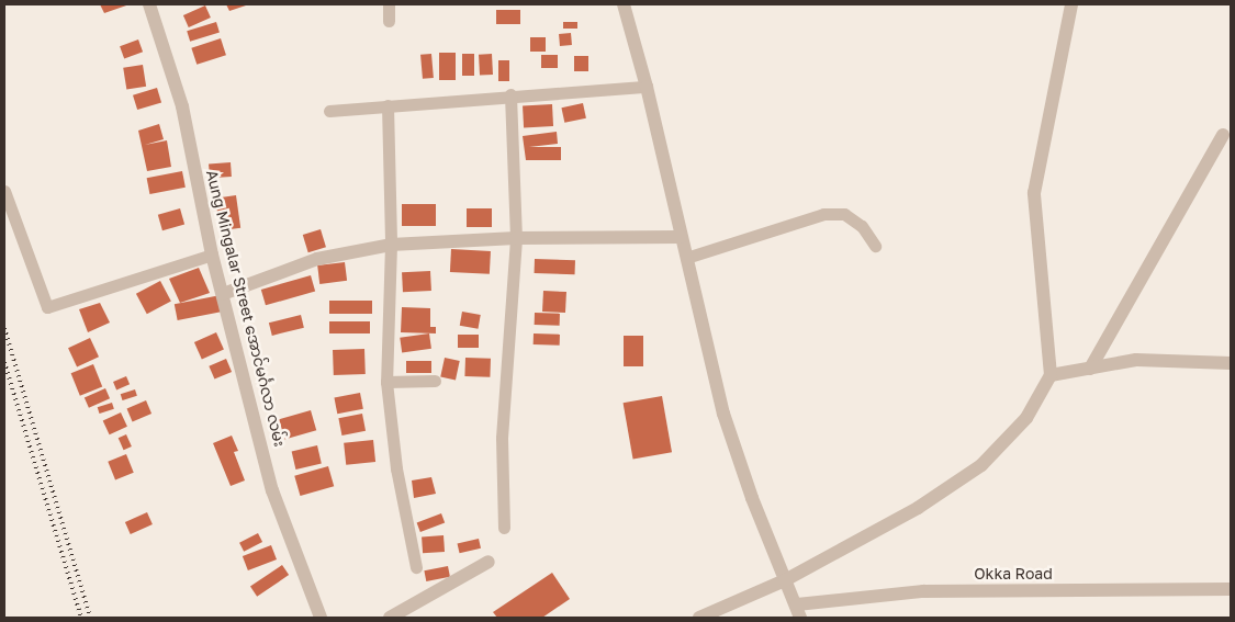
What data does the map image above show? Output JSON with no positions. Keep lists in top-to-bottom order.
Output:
{
  "streets": {
    "street": ["Aung Mingalar Street အောင်မင်္ဂလာ လမ်း", "Okka Road"]
  }
}
